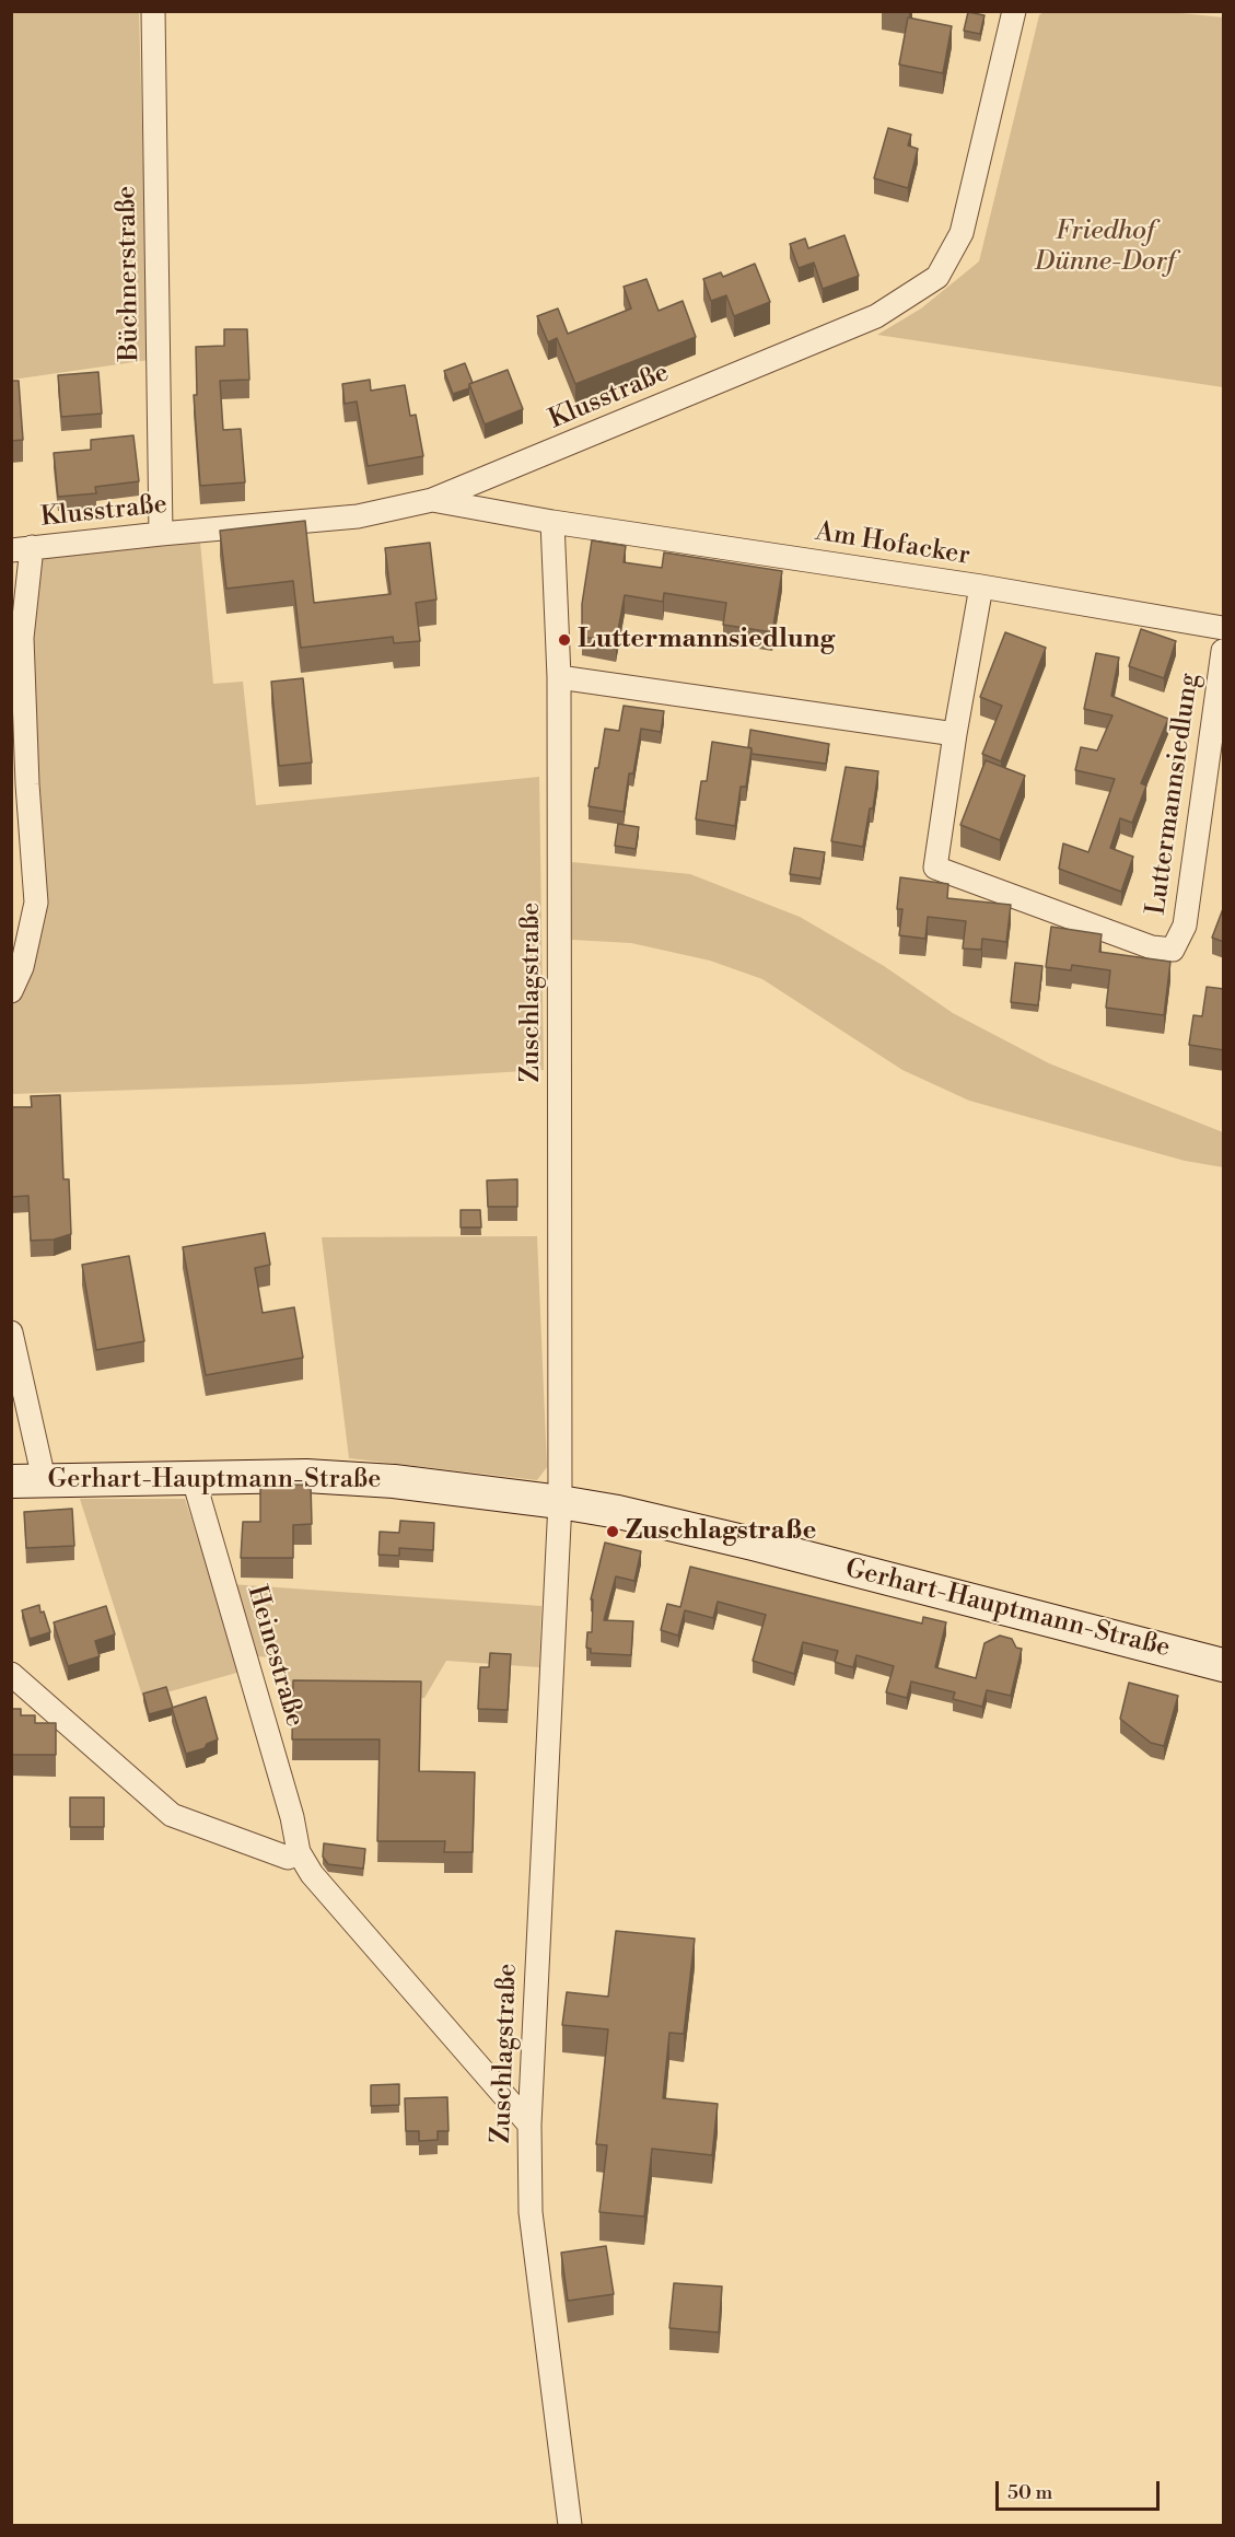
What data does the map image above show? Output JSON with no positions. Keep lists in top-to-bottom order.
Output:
{
  "streets": {
    "street": [
      "Büchnerstraße",
      "Klusstraße",
      "Am Hofacker",
      "Luttermannsiedlung",
      "Zuschlagstraße",
      "Gerhart-Hauptmann-Straße",
      "Heinestraße"
    ]
  },
  "crossings": [
    ["Büchnerstraße", "Klusstraße"],
    ["Am Hofacker", "Luttermannsiedlung"],
    ["Am Hofacker", "Zuschlagstraße"],
    ["Zuschlagstraße", "Gerhart-Hauptmann-Straße"],
    ["Zuschlagstraße", "Heinestraße"],
    ["Gerhart-Hauptmann-Straße", "Heinestraße"]
  ],
  "parks": ["Friedhof Dünne-Dorf"],
  "places": ["Luttermannsiedlung", "Zuschlagstraße"],
  "scale_bar": "50 m"
}
